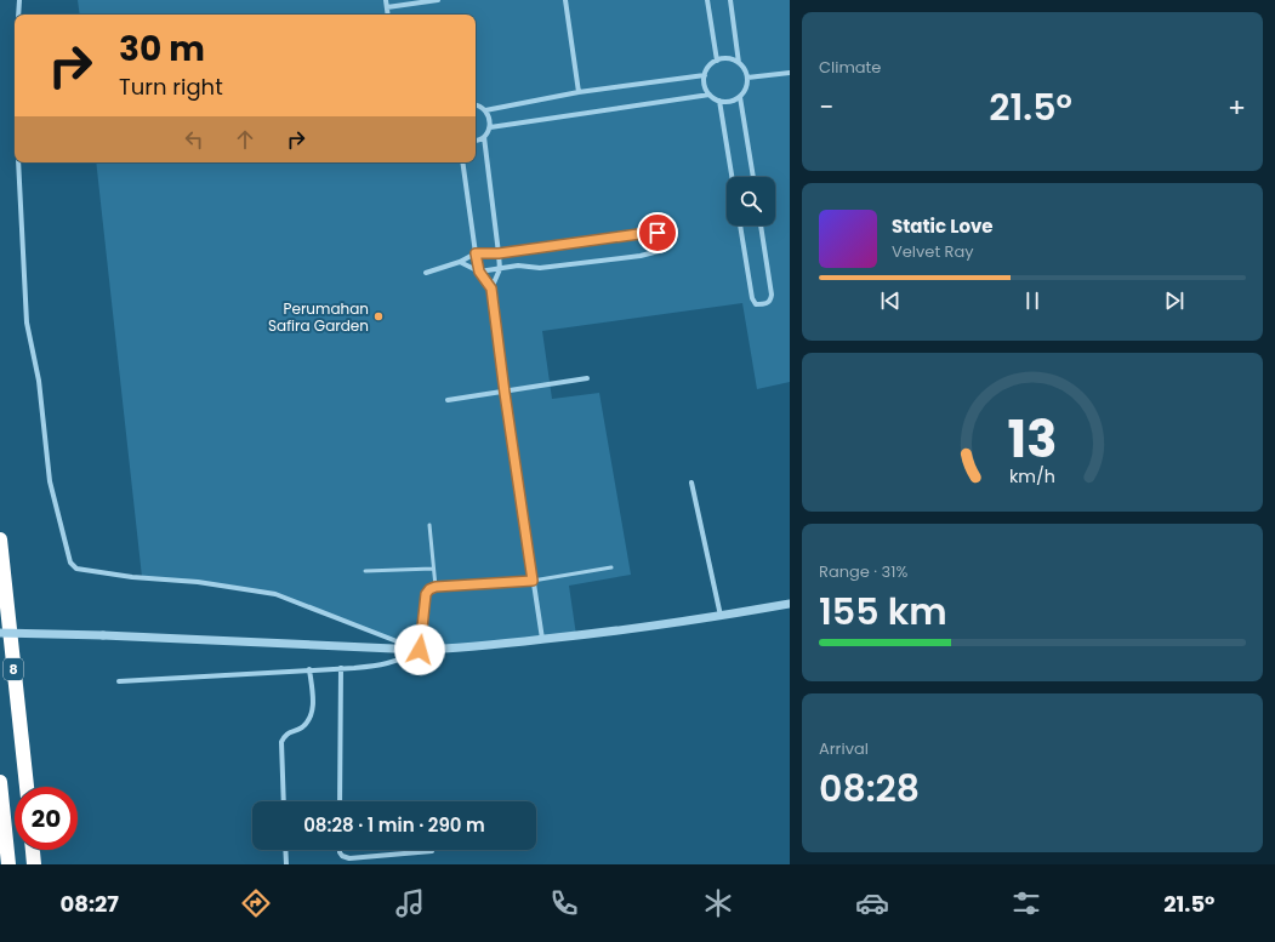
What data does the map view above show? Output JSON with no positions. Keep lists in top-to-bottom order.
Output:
{
  "streets": {
    "highway": ["8"]
  },
  "places": ["Perumahan Safira Garden"],
  "page": {
    "tile": [
      "Climate",
      ["Range · 31%", "155 km"],
      ["Arrival", "08:28"]
    ],
    "turn": ["30 m", "Turn right"],
    "heat": ["−", "21.5°", "+"],
    "song": ["Static Love", "Velvet Ray"],
    "limit": "20",
    "trip": "08:28 · 1 min · 290 m",
    "tabs": ["08:27", "21.5°"],
    "gauge": ["13", "km/h"]
  }
}
